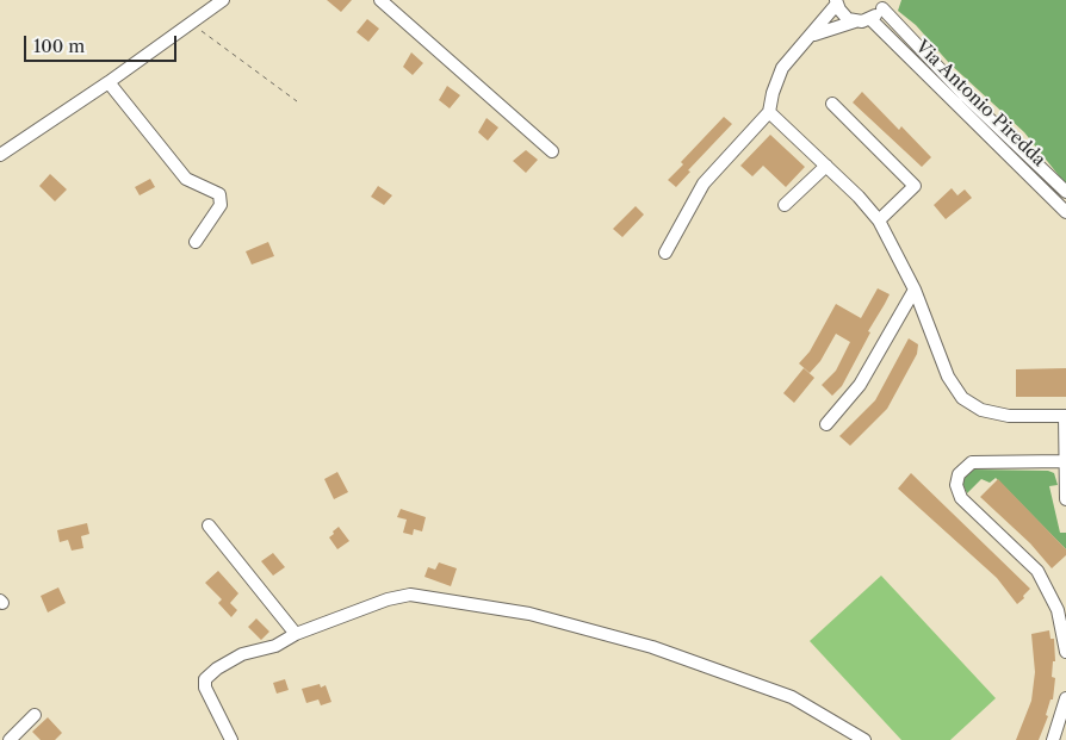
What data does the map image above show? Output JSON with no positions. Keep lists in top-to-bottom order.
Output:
{
  "streets": {
    "street": ["Via Antonio Piredda"]
  },
  "scale_bar": "100 m"
}
